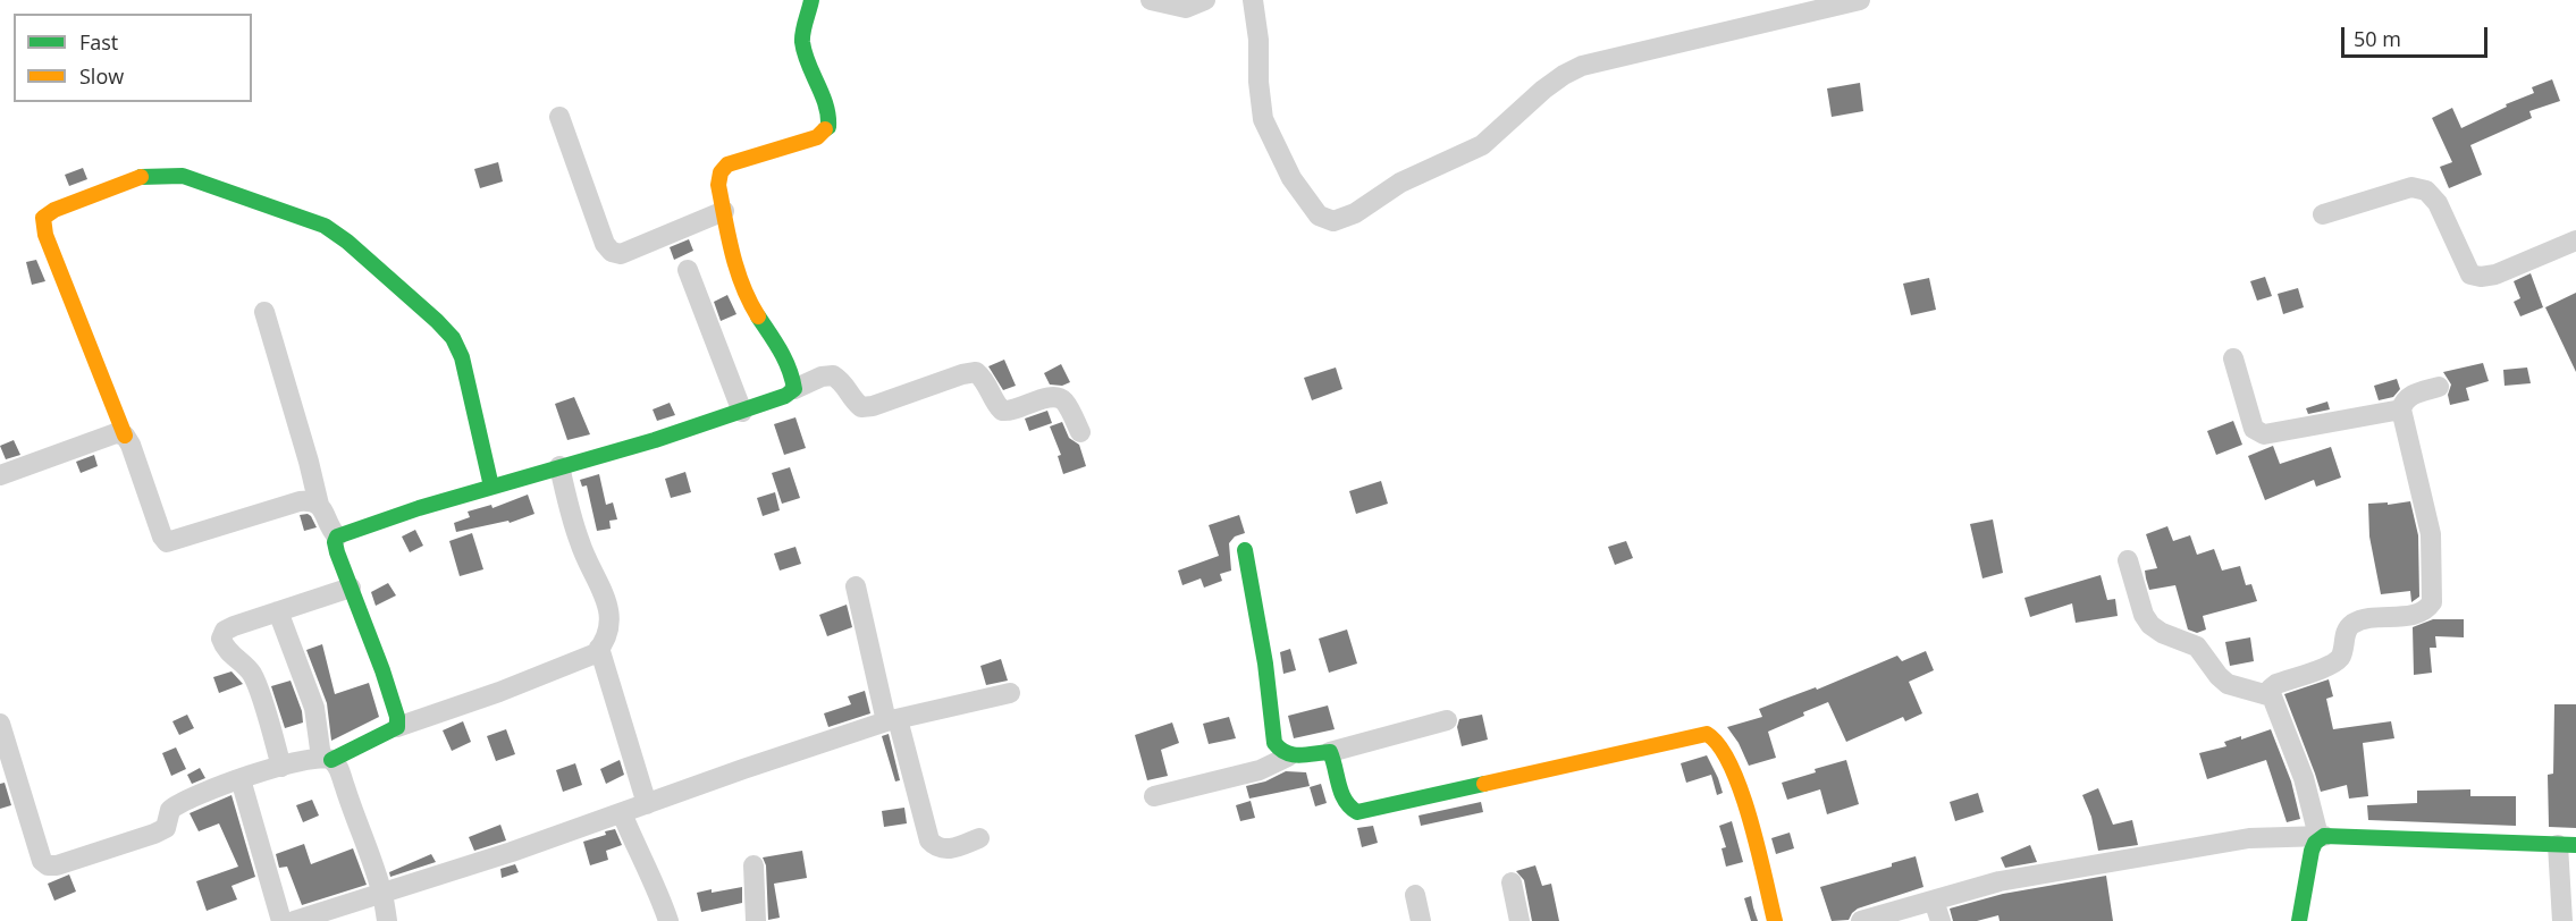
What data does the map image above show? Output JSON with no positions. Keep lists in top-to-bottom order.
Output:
{
  "legend": ["Fast", "Slow"],
  "scale_bar": "50 m"
}
